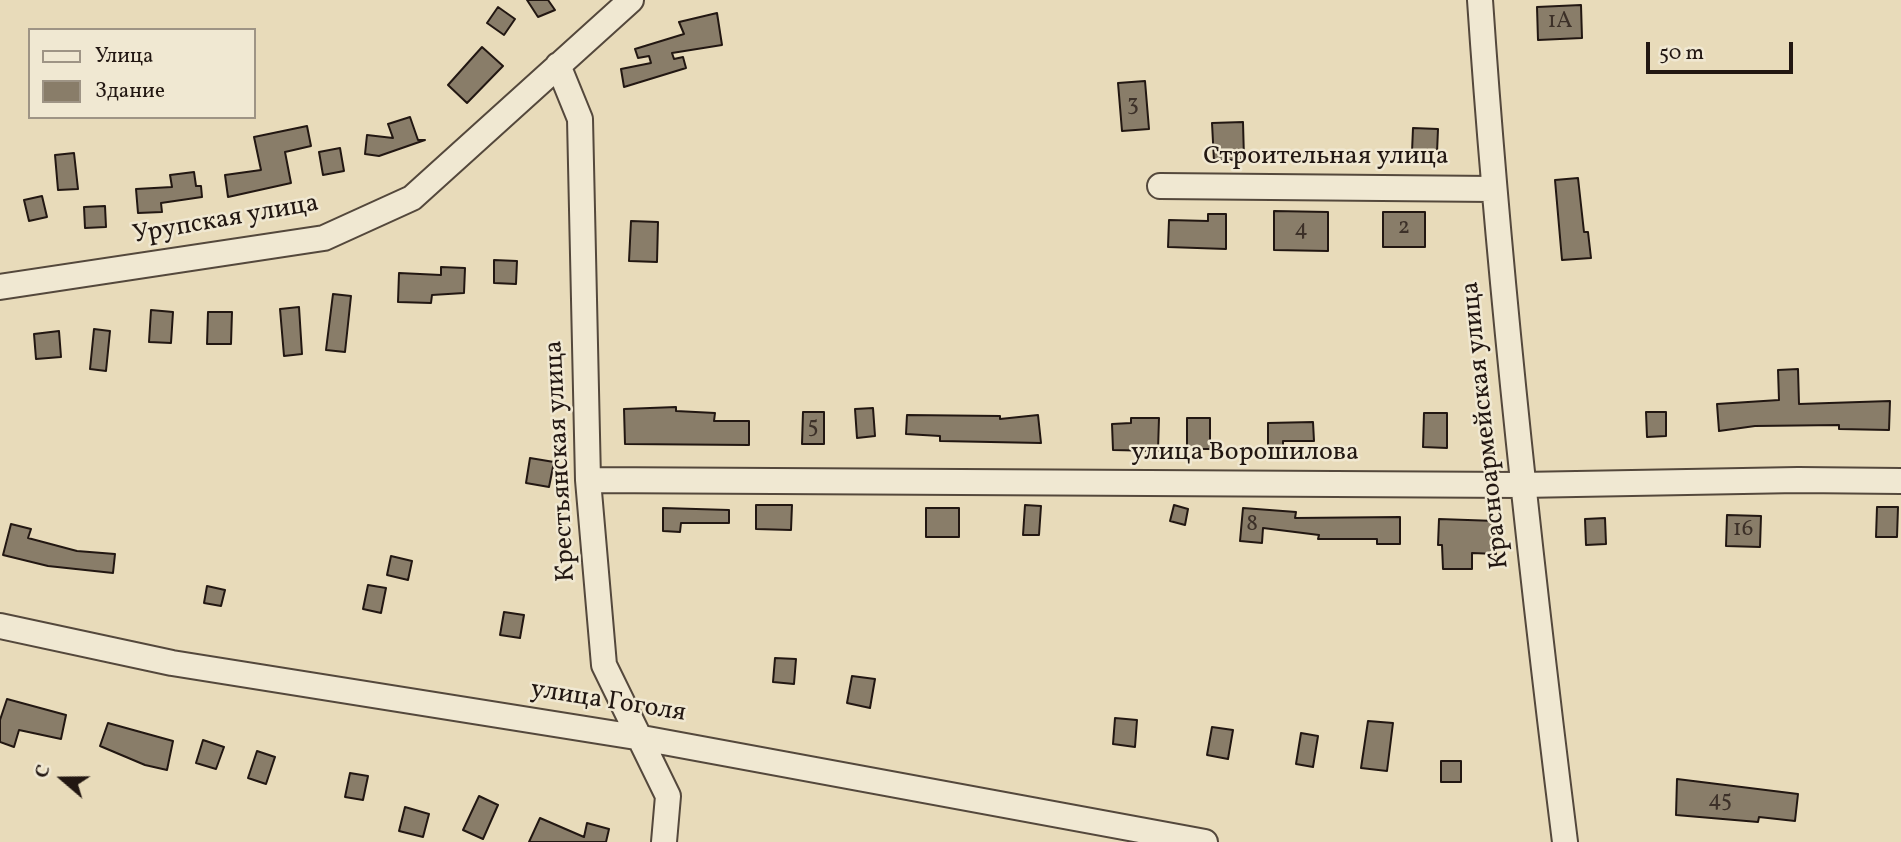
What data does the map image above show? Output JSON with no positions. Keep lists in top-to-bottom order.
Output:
{
  "streets": {
    "street": [
      "Строительная улица",
      "Урупская улица",
      "Красноармейская улица",
      "улица Ворошилова",
      "Крестьянская улица",
      "улица Гоголя"
    ]
  },
  "crossings": [
    ["Строительная улица", "Красноармейская улица"],
    ["Урупская улица", "Крестьянская улица"],
    ["Красноармейская улица", "улица Ворошилова"],
    ["улица Ворошилова", "Крестьянская улица"],
    ["Крестьянская улица", "улица Гоголя"]
  ],
  "house_numbers": [
    "1А",
    "3",
    "2",
    "4",
    "5",
    "8",
    "16",
    "45"
  ],
  "legend": ["Улица", "Здание"],
  "scale_bar": "50 m",
  "north": "left"
}
